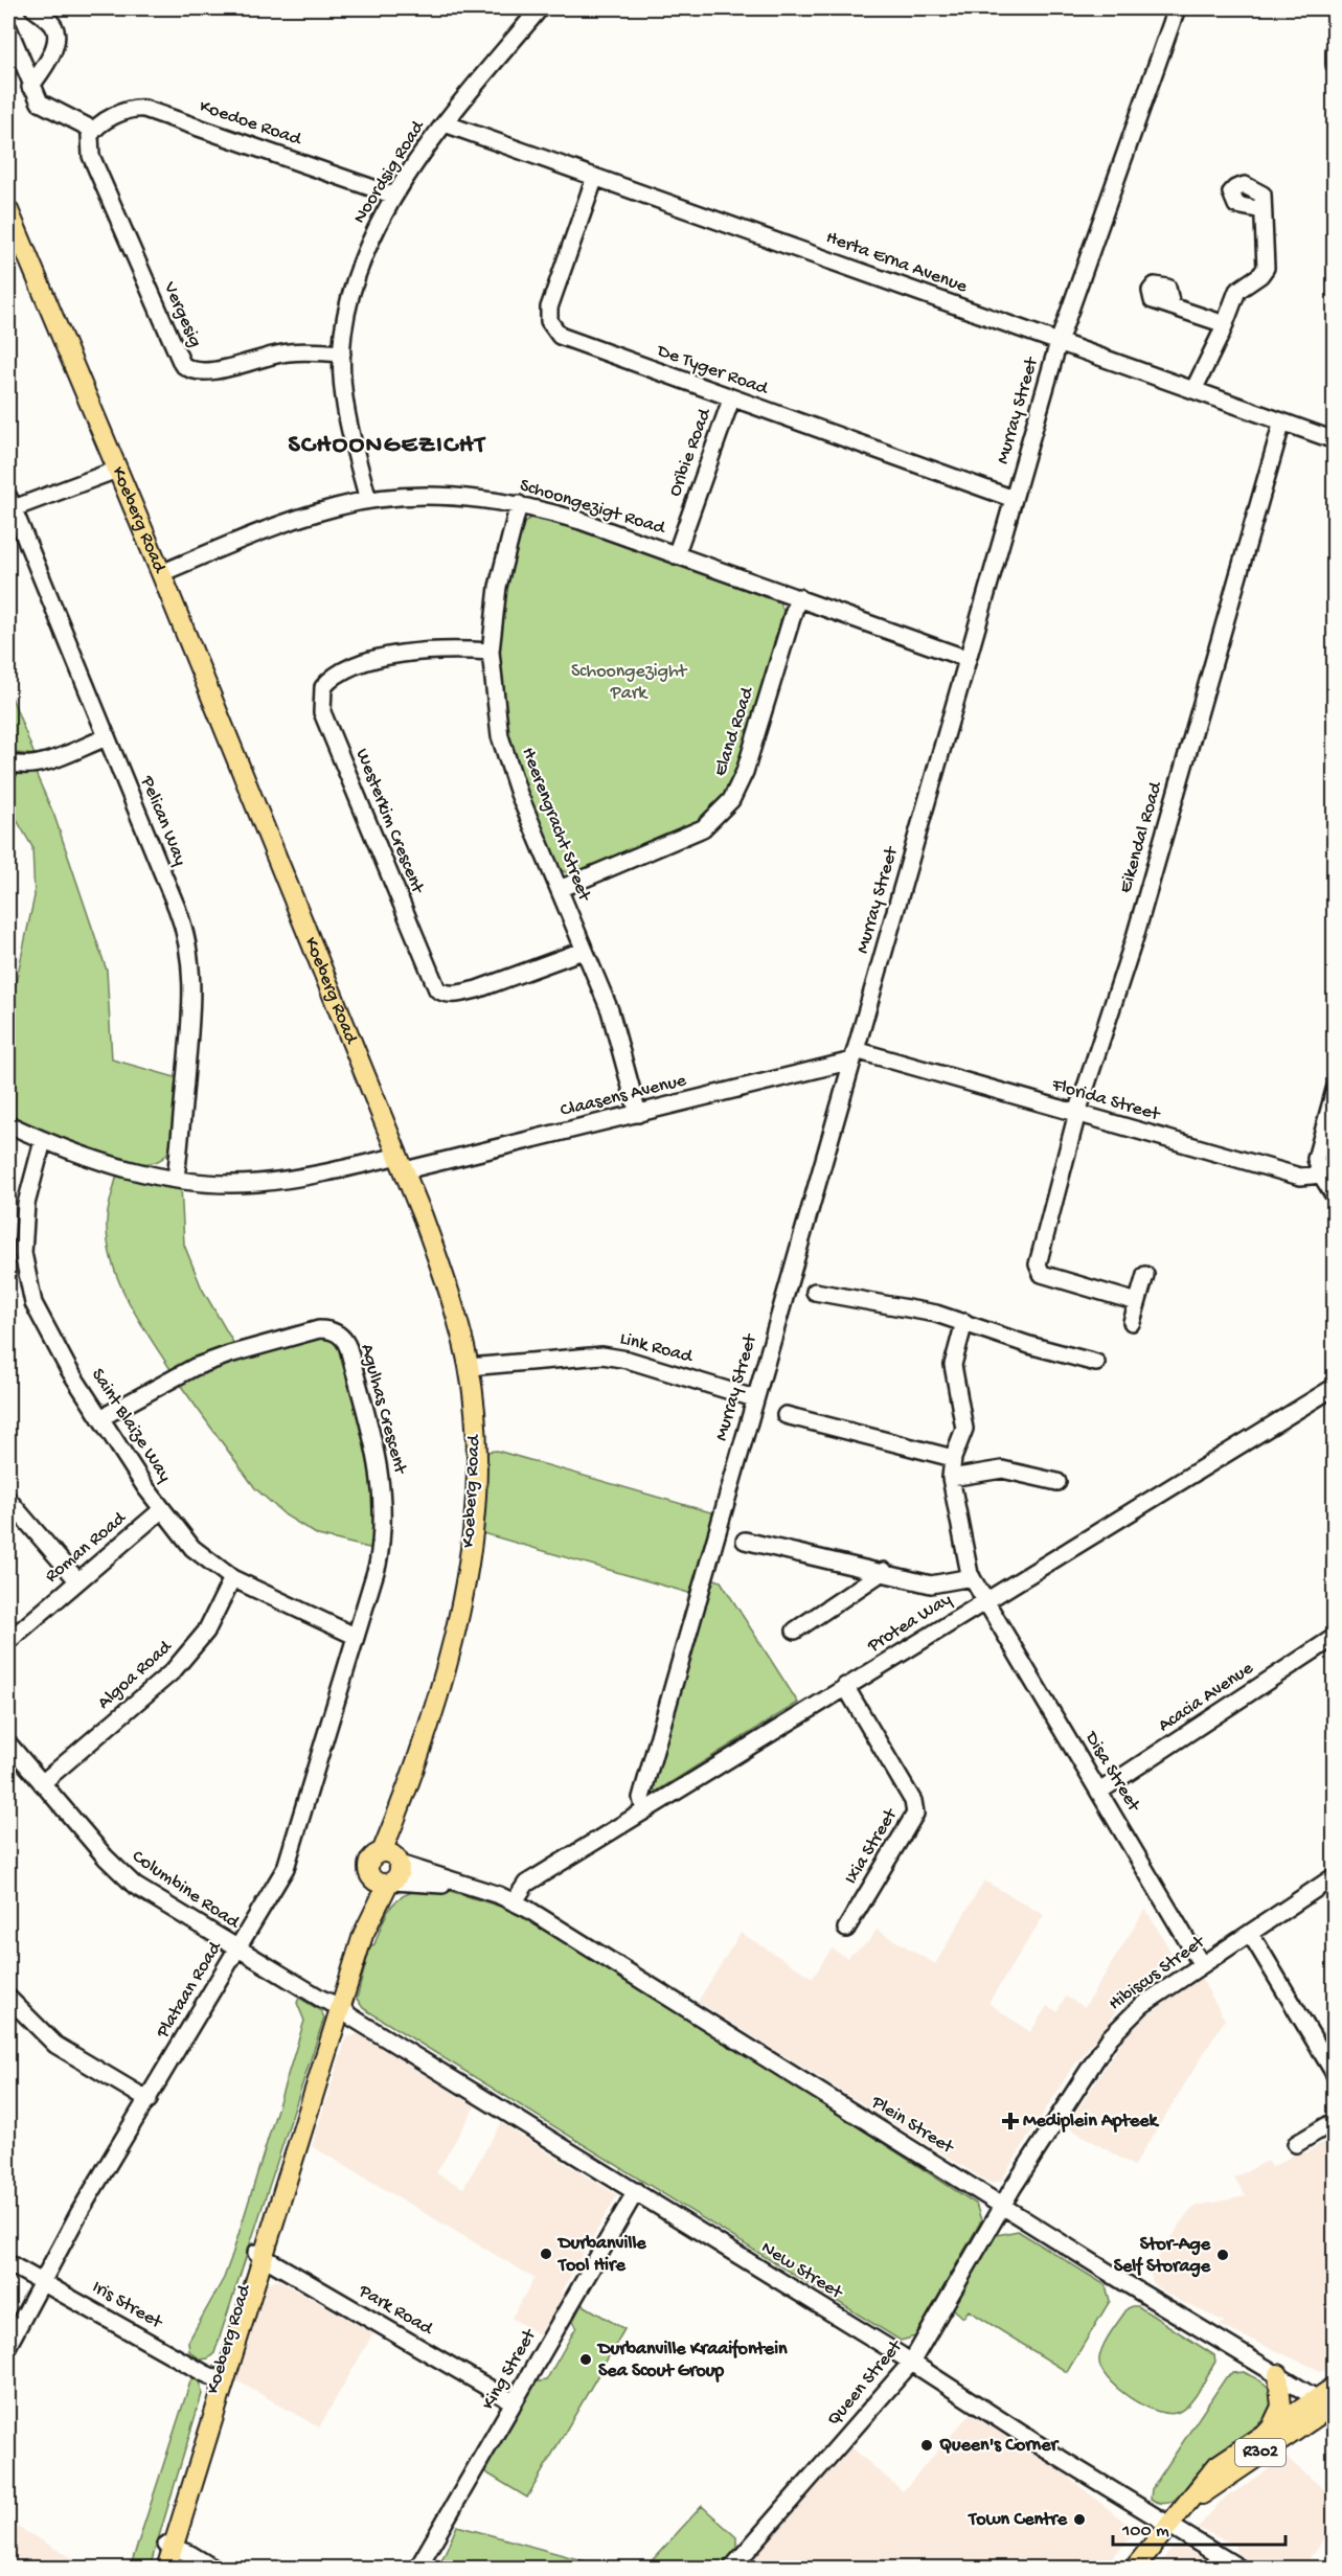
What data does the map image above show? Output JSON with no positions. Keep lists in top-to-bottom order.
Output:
{
  "streets": {
    "main road": ["Koeberg Road", "R302"],
    "street": [
      "Koedoe Road",
      "Noordsig Road",
      "Herta Erna Avenue",
      "Vergesig",
      "De Tyger Road",
      "Murray Street",
      "Oribie Road",
      "Schoongezigt Road",
      "Eland Road",
      "Pelican Way",
      "Westerkim Crescent",
      "Heerengracht Street",
      "Eikendal Road",
      "Claasens Avenue",
      "Florida Street",
      "Link Road",
      "Agulhas Crescent",
      "Saint Blaize Way",
      "Roman Road",
      "Protea Way",
      "Algoa Road",
      "Acacia Avenue",
      "Disa Street",
      "Ixia Street",
      "Columbine Road",
      "Hibiscus Street",
      "Plataan Road",
      "Plein Street",
      "New Street",
      "Iris Street",
      "Park Road",
      "King Street",
      "Queen Street"
    ]
  },
  "crossings": [
    ["Koedoe Road", "Noordsig Road"],
    ["Koedoe Road", "Vergesig"],
    ["Noordsig Road", "Herta Erna Avenue"],
    ["Noordsig Road", "Vergesig"],
    ["Noordsig Road", "Schoongezigt Road"],
    ["Herta Erna Avenue", "De Tyger Road"],
    ["Herta Erna Avenue", "Murray Street"],
    ["Herta Erna Avenue", "Eikendal Road"],
    ["De Tyger Road", "Murray Street"],
    ["De Tyger Road", "Oribie Road"],
    ["Murray Street", "Schoongezigt Road"],
    ["Murray Street", "Claasens Avenue"],
    ["Murray Street", "Florida Street"],
    ["Murray Street", "Link Road"],
    ["Murray Street", "Protea Way"],
    ["Oribie Road", "Schoongezigt Road"],
    ["Schoongezigt Road", "Koeberg Road"],
    ["Schoongezigt Road", "Eland Road"],
    ["Schoongezigt Road", "Heerengracht Street"],
    ["Koeberg Road", "Claasens Avenue"],
    ["Koeberg Road", "Link Road"],
    ["Koeberg Road", "Columbine Road"],
    ["Koeberg Road", "Plein Street"],
    ["Koeberg Road", "New Street"],
    ["Koeberg Road", "Iris Street"],
    ["Koeberg Road", "Park Road"],
    ["Eland Road", "Heerengracht Street"],
    ["Pelican Way", "Claasens Avenue"],
    ["Westerkim Crescent", "Heerengracht Street"],
    ["Heerengracht Street", "Claasens Avenue"],
    ["Eikendal Road", "Florida Street"],
    ["Claasens Avenue", "Florida Street"],
    ["Claasens Avenue", "Saint Blaize Way"],
    ["Agulhas Crescent", "Saint Blaize Way"],
    ["Agulhas Crescent", "Plataan Road"],
    ["Saint Blaize Way", "Roman Road"],
    ["Saint Blaize Way", "Algoa Road"],
    ["Saint Blaize Way", "Plataan Road"],
    ["Protea Way", "Disa Street"],
    ["Protea Way", "Ixia Street"],
    ["Protea Way", "Plein Street"],
    ["Algoa Road", "Columbine Road"],
    ["Acacia Avenue", "Disa Street"],
    ["Disa Street", "Hibiscus Street"],
    ["Columbine Road", "Plataan Road"],
    ["Columbine Road", "New Street"],
    ["Hibiscus Street", "Plein Street"],
    ["Hibiscus Street", "Queen Street"],
    ["Plataan Road", "Iris Street"],
    ["Plein Street", "Queen Street"],
    ["Plein Street", "R302"],
    ["New Street", "King Street"],
    ["New Street", "Queen Street"],
    ["New Street", "R302"],
    ["Park Road", "King Street"]
  ],
  "districts": ["SCHOONGEZICHT"],
  "parks": ["Schoongezight Park"],
  "places": {
    "health": ["Mediplein Apteek"],
    "other": [
      "Durbanville Tool Hire",
      "Stor-Age Self Storage",
      "Durbanville Kraaifontein Sea Scout Group",
      "Queen's Corner",
      "Town Centre"
    ]
  },
  "scale_bar": "100 m"
}
